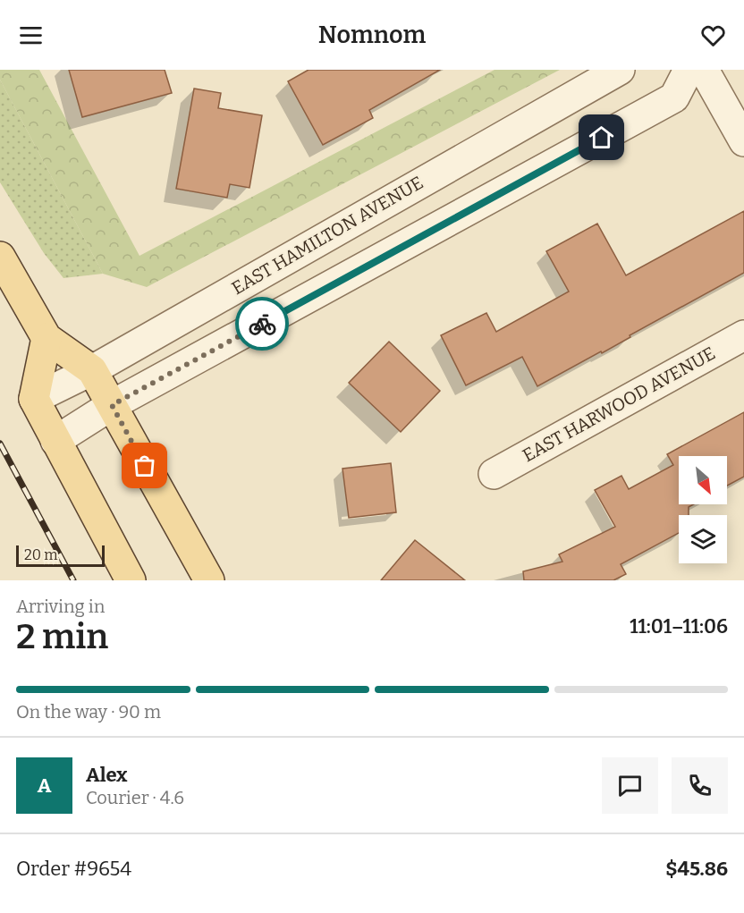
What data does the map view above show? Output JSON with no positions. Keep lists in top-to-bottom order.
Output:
{
  "streets": {
    "street": ["EAST HAMILTON AVENUE", "EAST HARWOOD AVENUE"]
  },
  "scale_bar": "20 m",
  "north": "bottom right",
  "page": {
    "header": "Nomnom",
    "scale": "20 m",
    "heading": ["2 min", "Arriving in", "11:01–11:06"],
    "panel": [
      "Alex",
      "Courier · 4.6",
      "Order #9654",
      "$45.86"
    ],
    "bar": "On the way · 90 m",
    "round": "A"
  }
}
